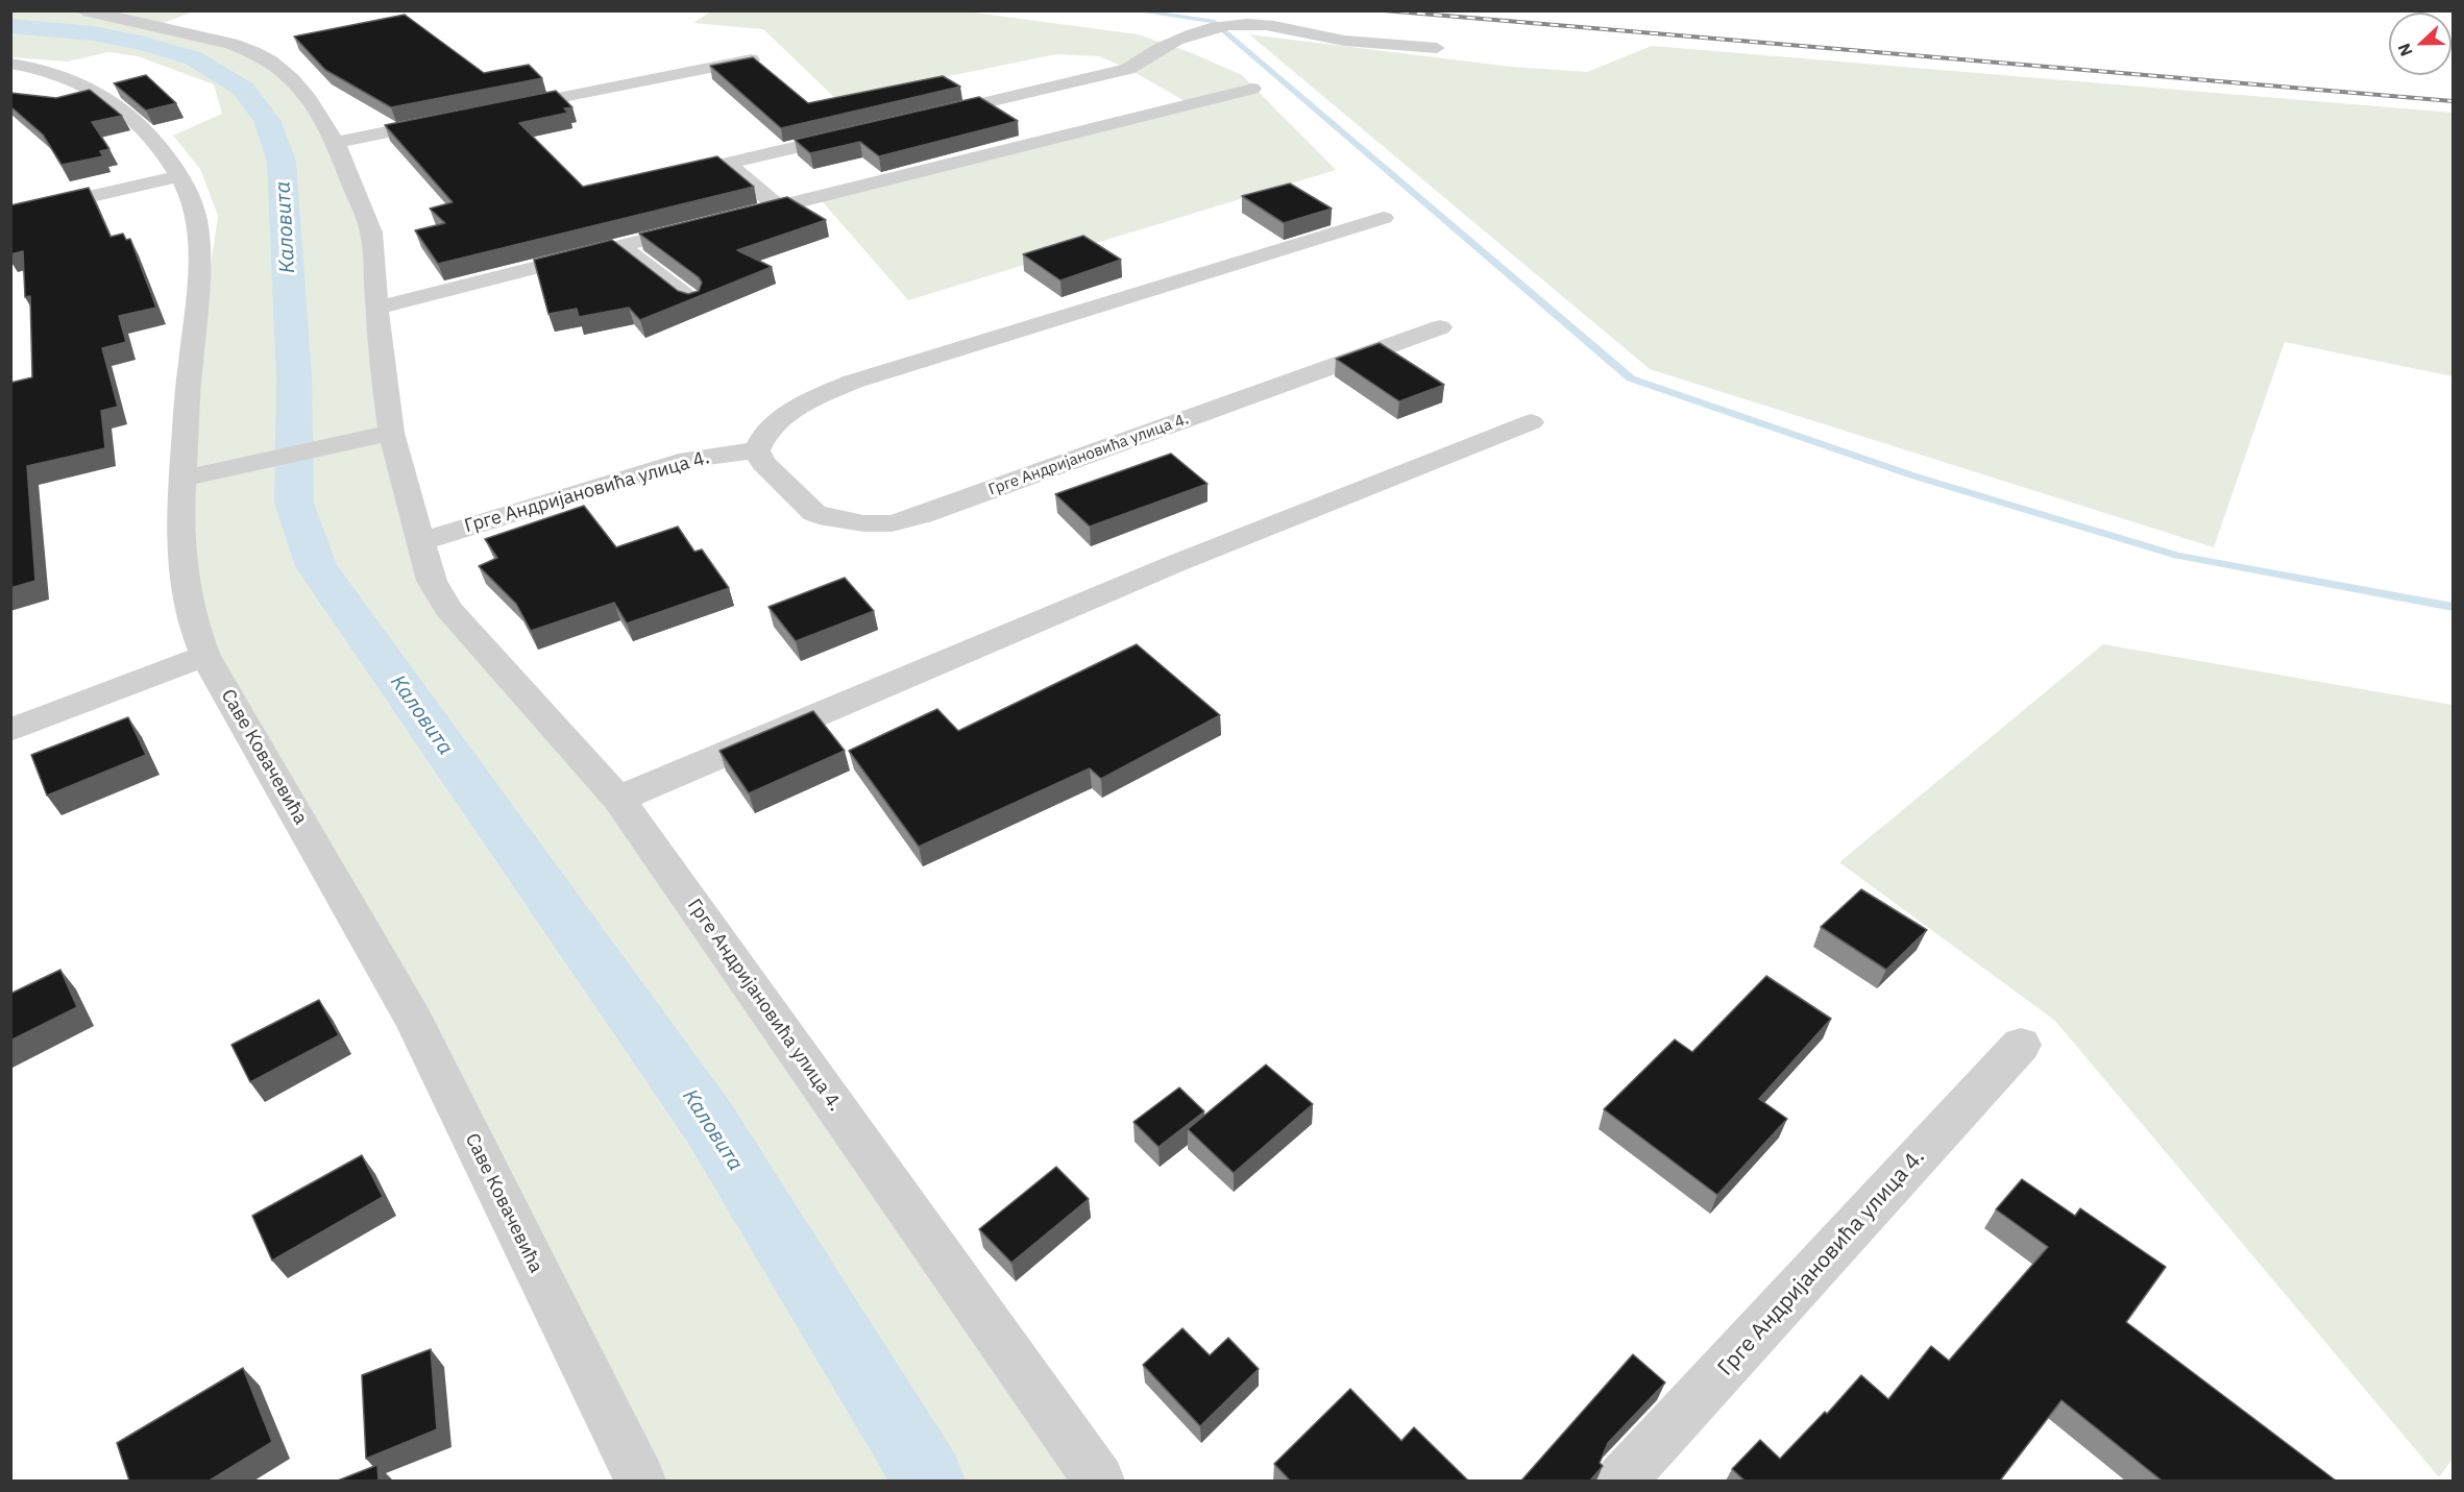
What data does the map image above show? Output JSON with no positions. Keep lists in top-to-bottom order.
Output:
{
  "streets": {
    "street": ["Грге Андријановића улица 4.", "Саве Ковачевића"]
  },
  "water": ["Каловита"],
  "north": "left"
}
